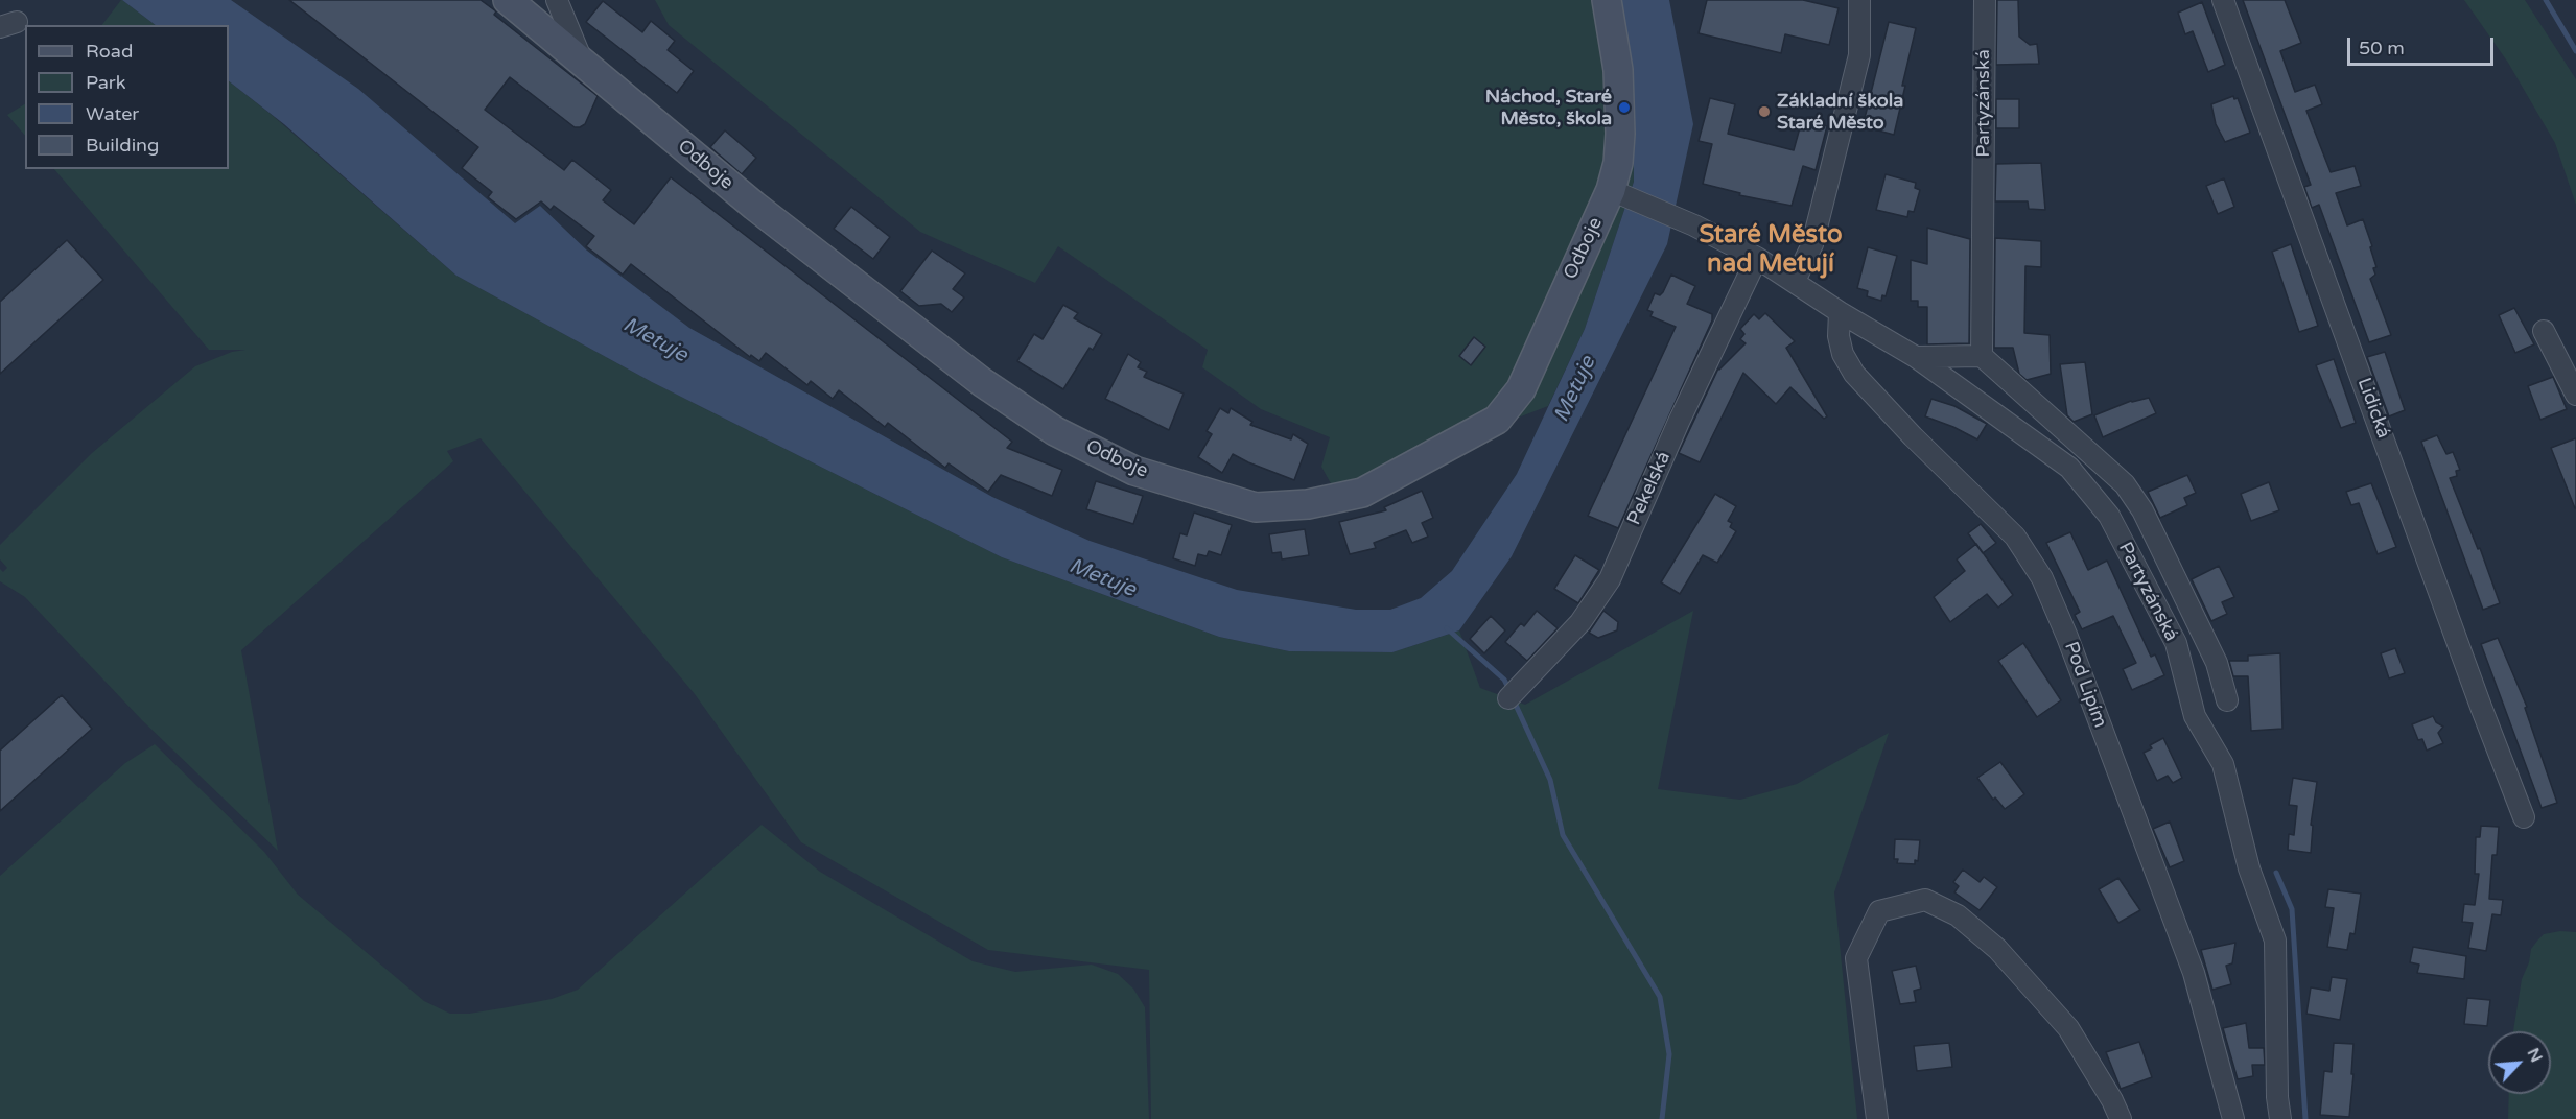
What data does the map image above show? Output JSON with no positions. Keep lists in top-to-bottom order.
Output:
{
  "streets": {
    "street": [
      "Partyzánská",
      "Odboje",
      "Lidická",
      "Pekelská",
      "Pod Lipím"
    ]
  },
  "crossings": [
    ["Partyzánská", "Odboje"],
    ["Partyzánská", "Pekelská"],
    ["Partyzánská", "Pod Lipím"]
  ],
  "districts": ["Staré Město nad Metují"],
  "water": ["Metuje"],
  "places": ["Náchod, Staré Město, škola", "Základní škola Staré Město"],
  "legend": [
    "Road",
    "Park",
    "Water",
    "Building"
  ],
  "scale_bar": "50 m",
  "north": "top right"
}
